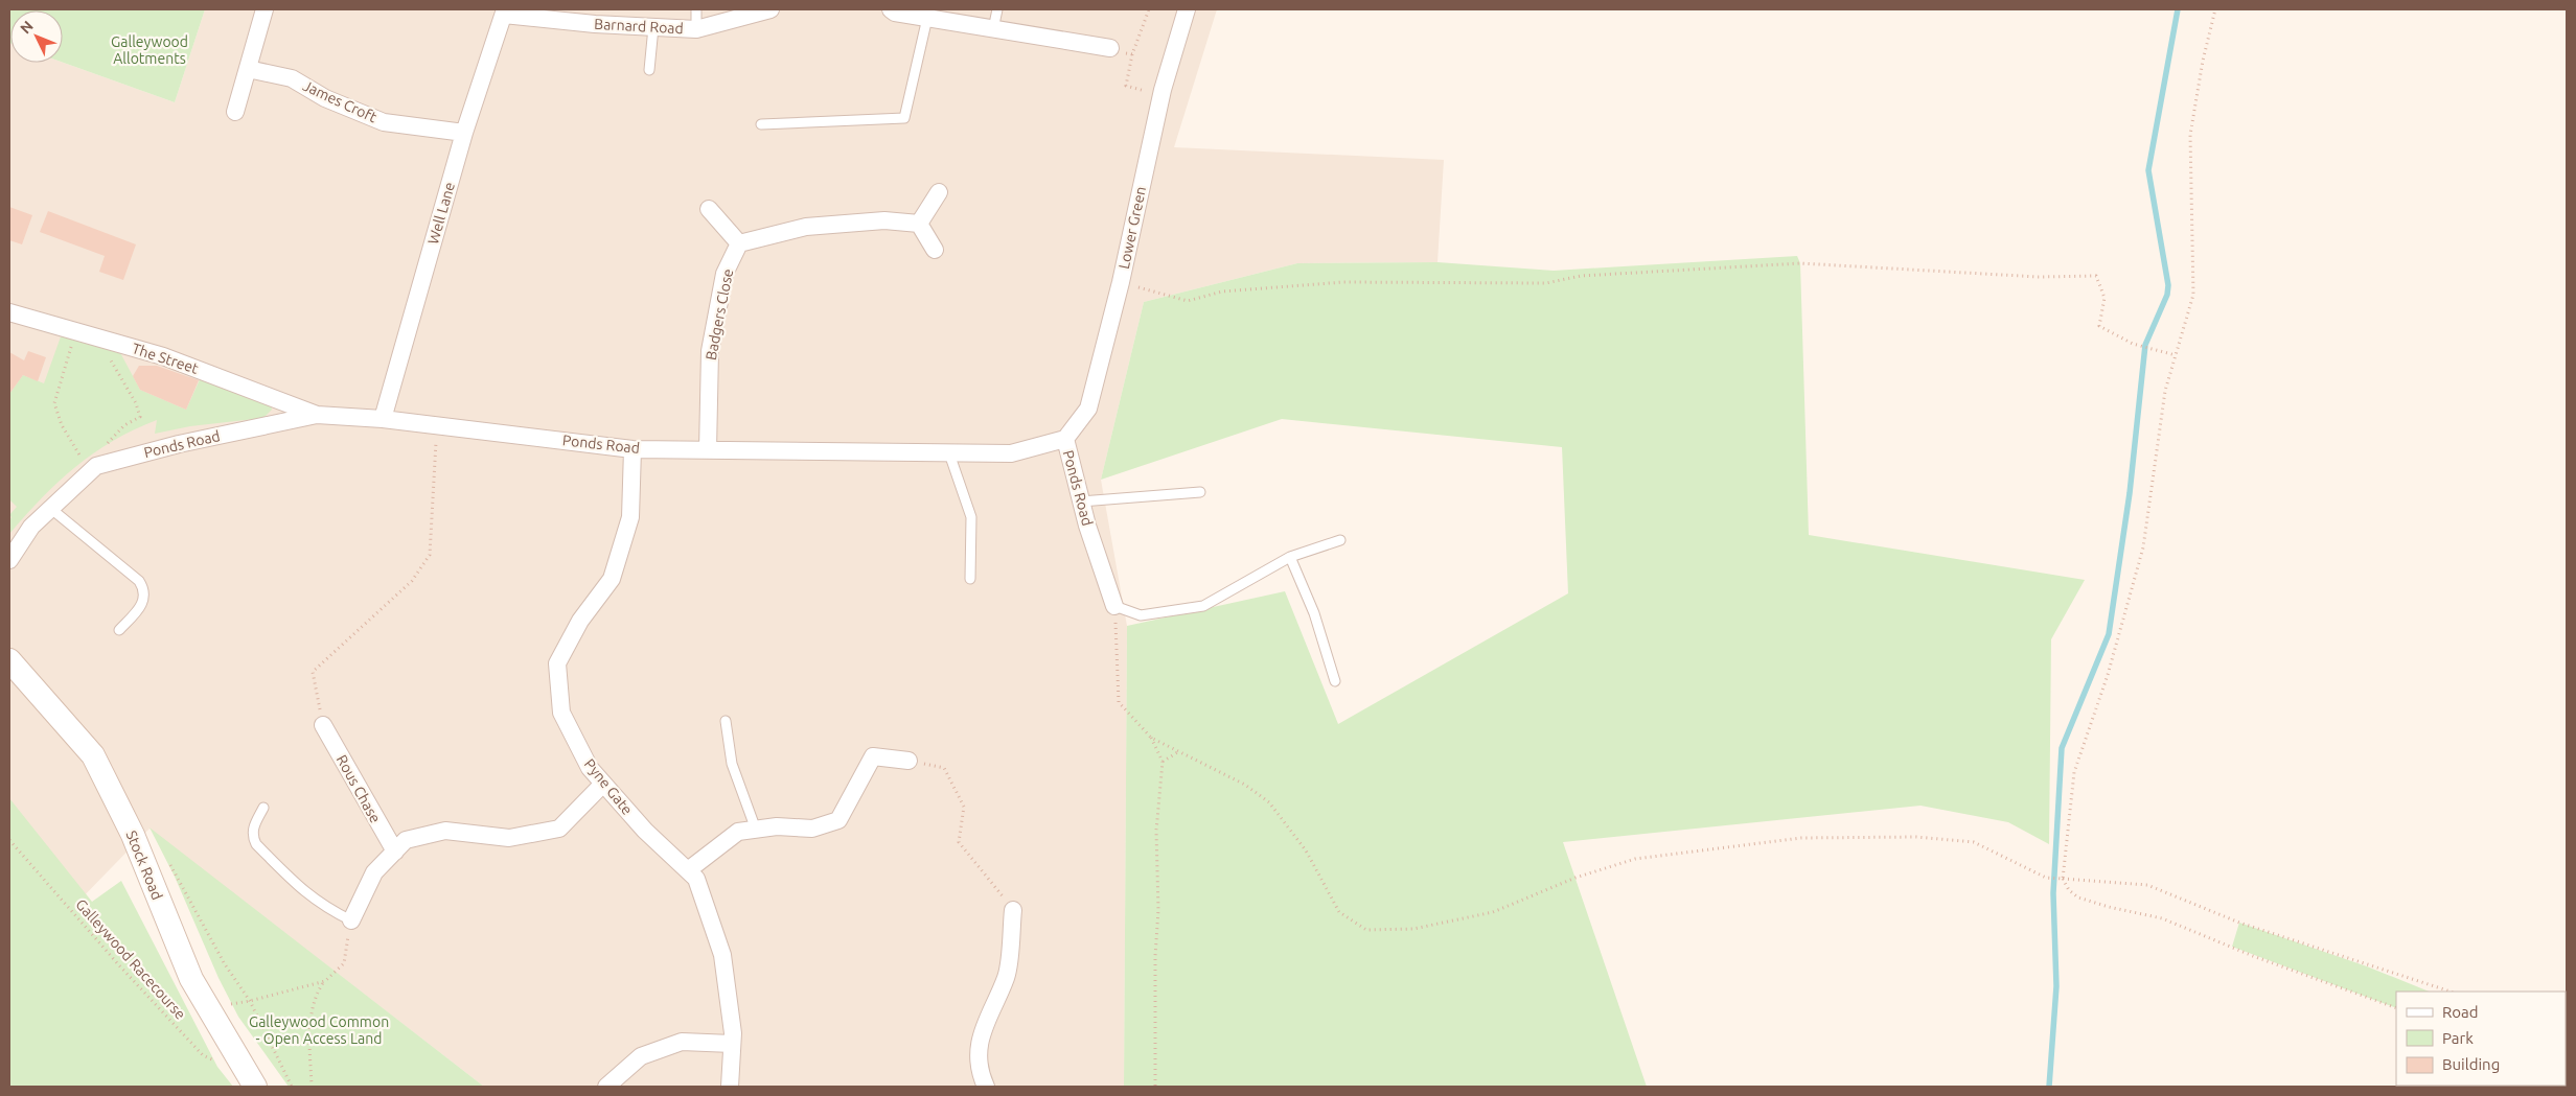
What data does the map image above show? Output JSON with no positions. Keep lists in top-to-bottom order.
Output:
{
  "streets": {
    "main road": ["Stock Road"],
    "street": [
      "Barnard Road",
      "James Croft",
      "Well Lane",
      "Lower Green",
      "Badgers Close",
      "The Street",
      "Ponds Road",
      "Pyne Gate",
      "Rous Chase"
    ],
    "path": ["Galleywood Racecourse"]
  },
  "crossings": [
    ["Barnard Road", "Well Lane"],
    ["James Croft", "Well Lane"],
    ["Well Lane", "Ponds Road"],
    ["Lower Green", "Ponds Road"],
    ["Badgers Close", "Ponds Road"],
    ["The Street", "Ponds Road"],
    ["Ponds Road", "Pyne Gate"],
    ["Stock Road", "Galleywood Racecourse"]
  ],
  "parks": ["Galleywood Allotments", "Galleywood Common - Open Access Land"],
  "legend": ["Road", "Park", "Building"],
  "north": "top left"
}
